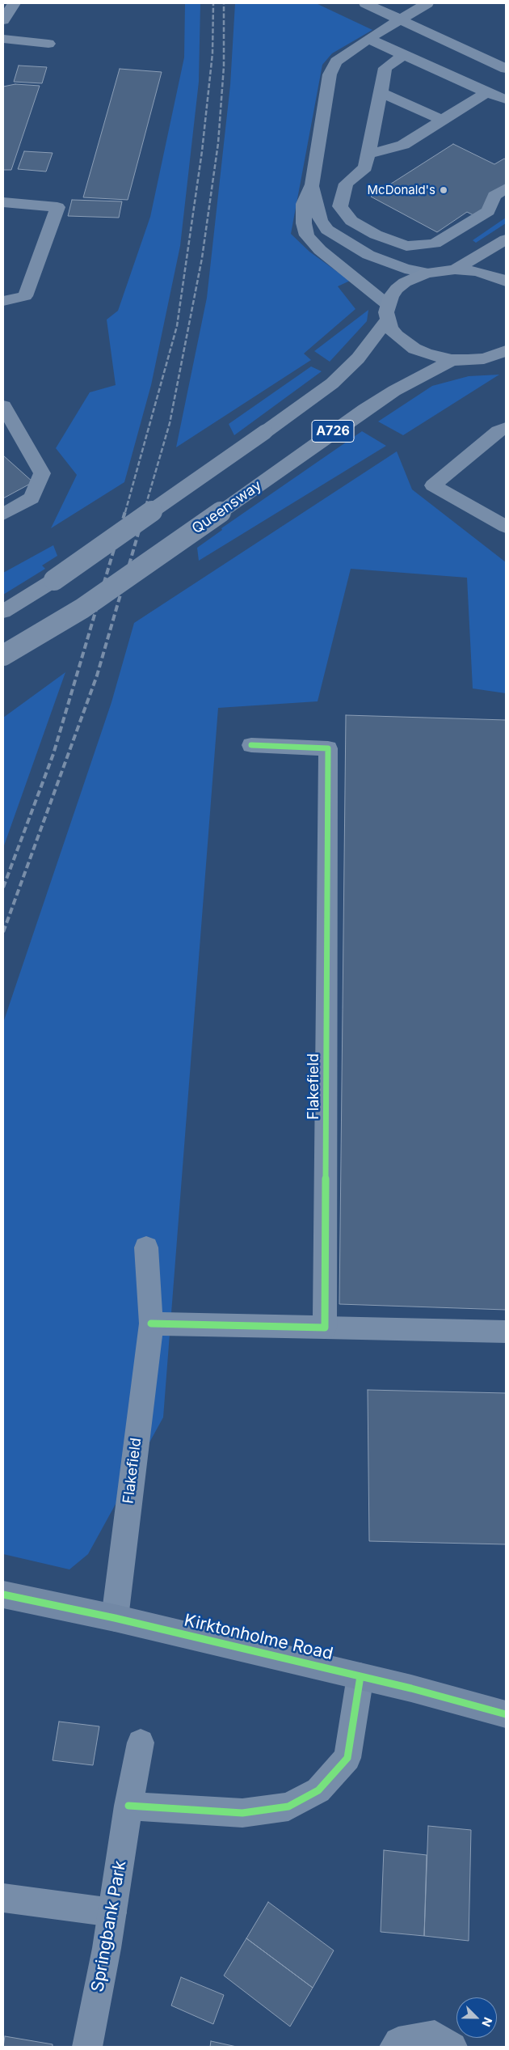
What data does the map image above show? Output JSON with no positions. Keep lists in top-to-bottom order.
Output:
{
  "streets": {
    "highway": ["A726", "Queensway"],
    "street": ["Flakefield", "Kirktonholme Road", "Springbank Park"]
  },
  "crossings": [
    ["Flakefield", "Kirktonholme Road"]
  ],
  "places": ["McDonald's"],
  "north": "bottom right"
}
